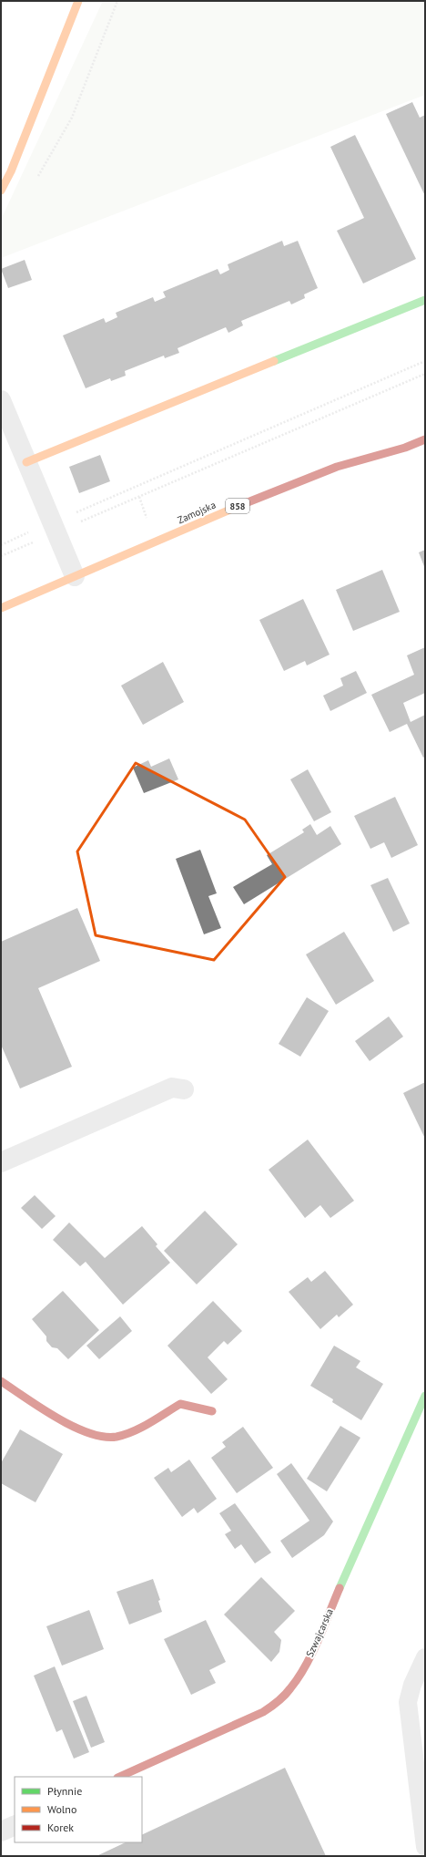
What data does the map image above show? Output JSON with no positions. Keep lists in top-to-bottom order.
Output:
{
  "streets": {
    "street": ["858", "Zamojska", "Szwajcarska"]
  },
  "legend": ["Płynnie", "Wolno", "Korek"]
}
